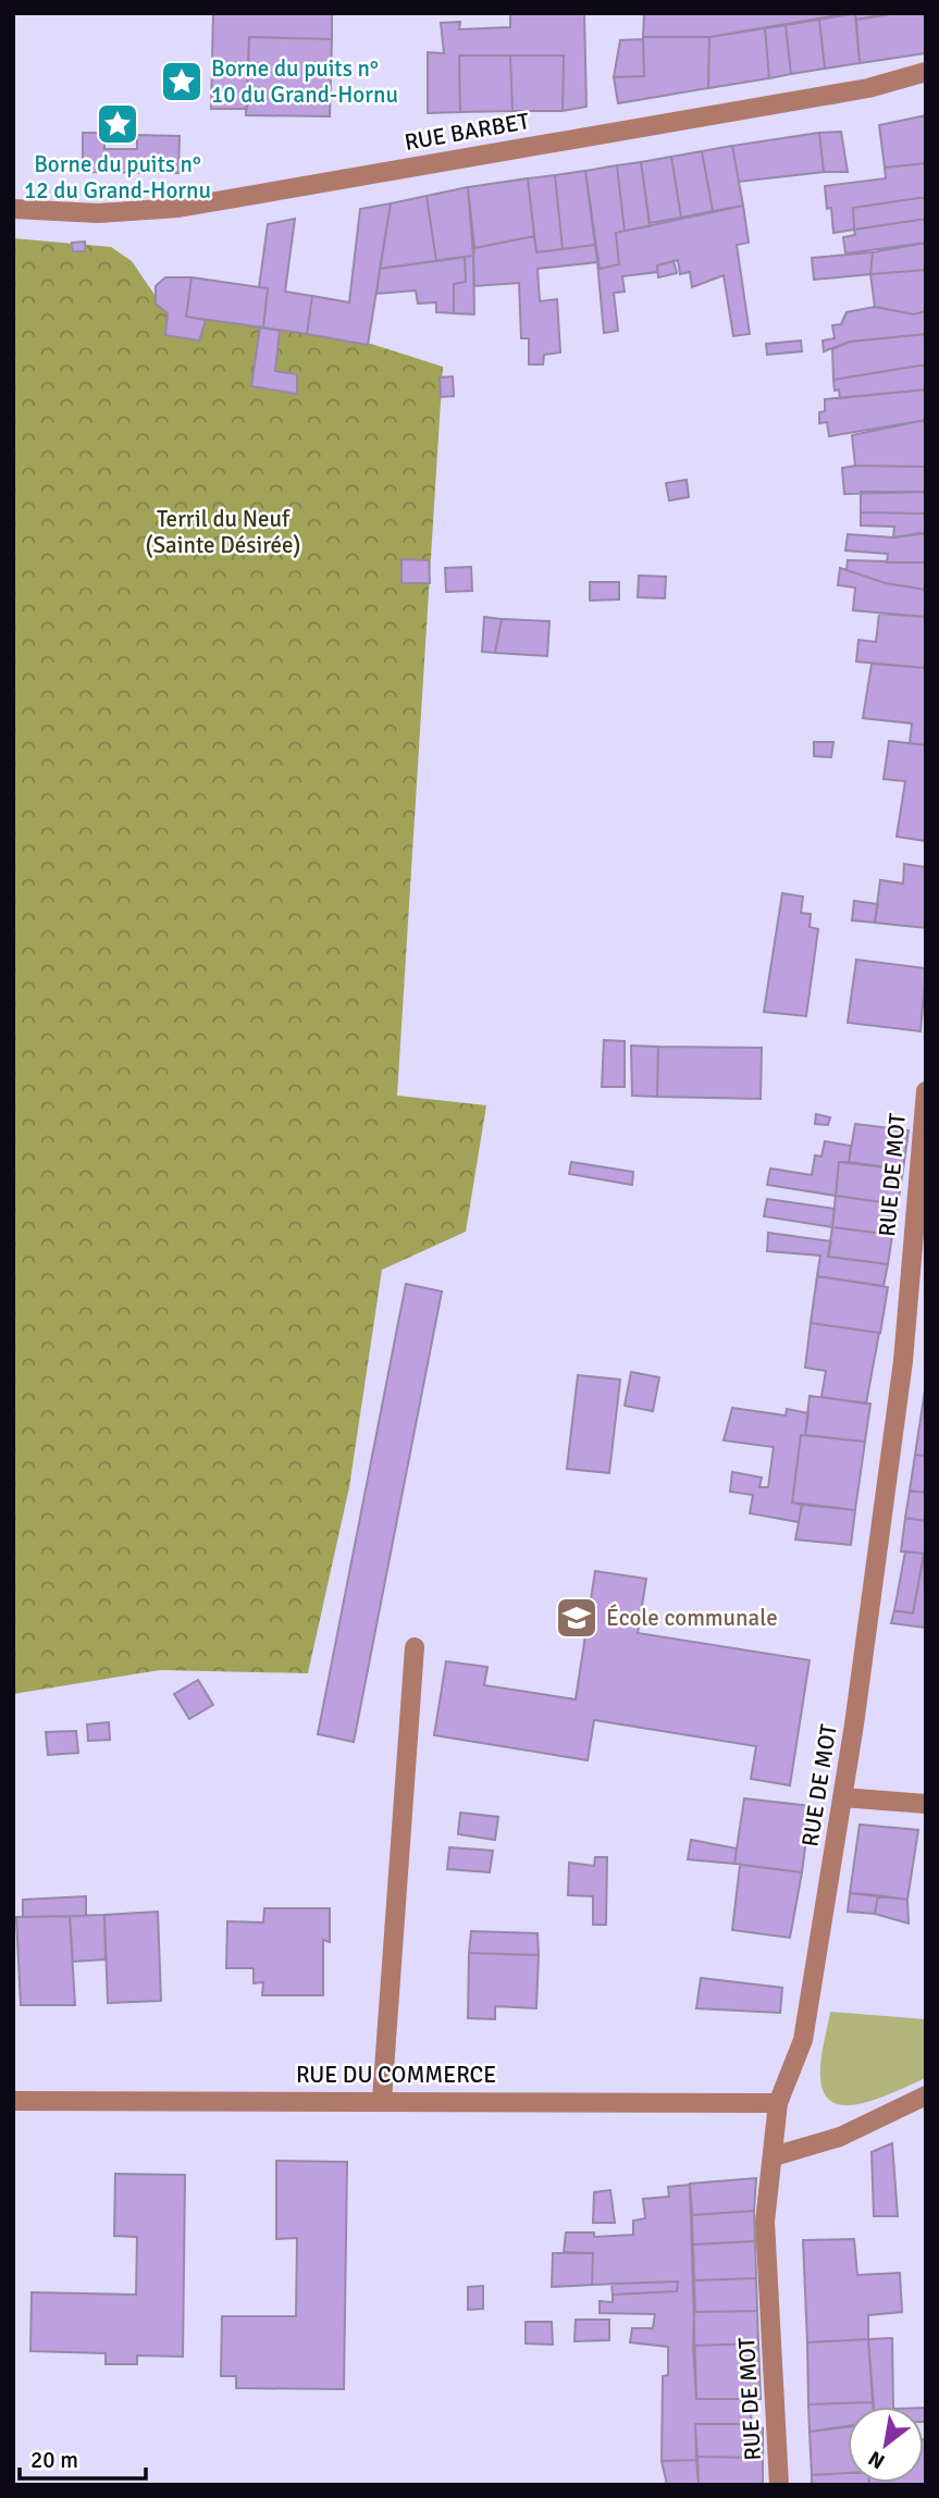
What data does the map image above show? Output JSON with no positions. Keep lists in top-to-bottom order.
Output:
{
  "streets": {
    "street": ["RUE BARBET", "RUE DE MOT", "RUE DU COMMERCE"]
  },
  "crossings": [
    ["RUE DE MOT", "RUE DU COMMERCE"]
  ],
  "parks": ["Terril du Neuf (Sainte Désirée)"],
  "places": {
    "place": ["Borne du puits n° 10 du Grand-Hornu", "Borne du puits n° 12 du Grand-Hornu"],
    "school or university": ["École communale"]
  },
  "scale_bar": "20 m",
  "north": "bottom left"
}
